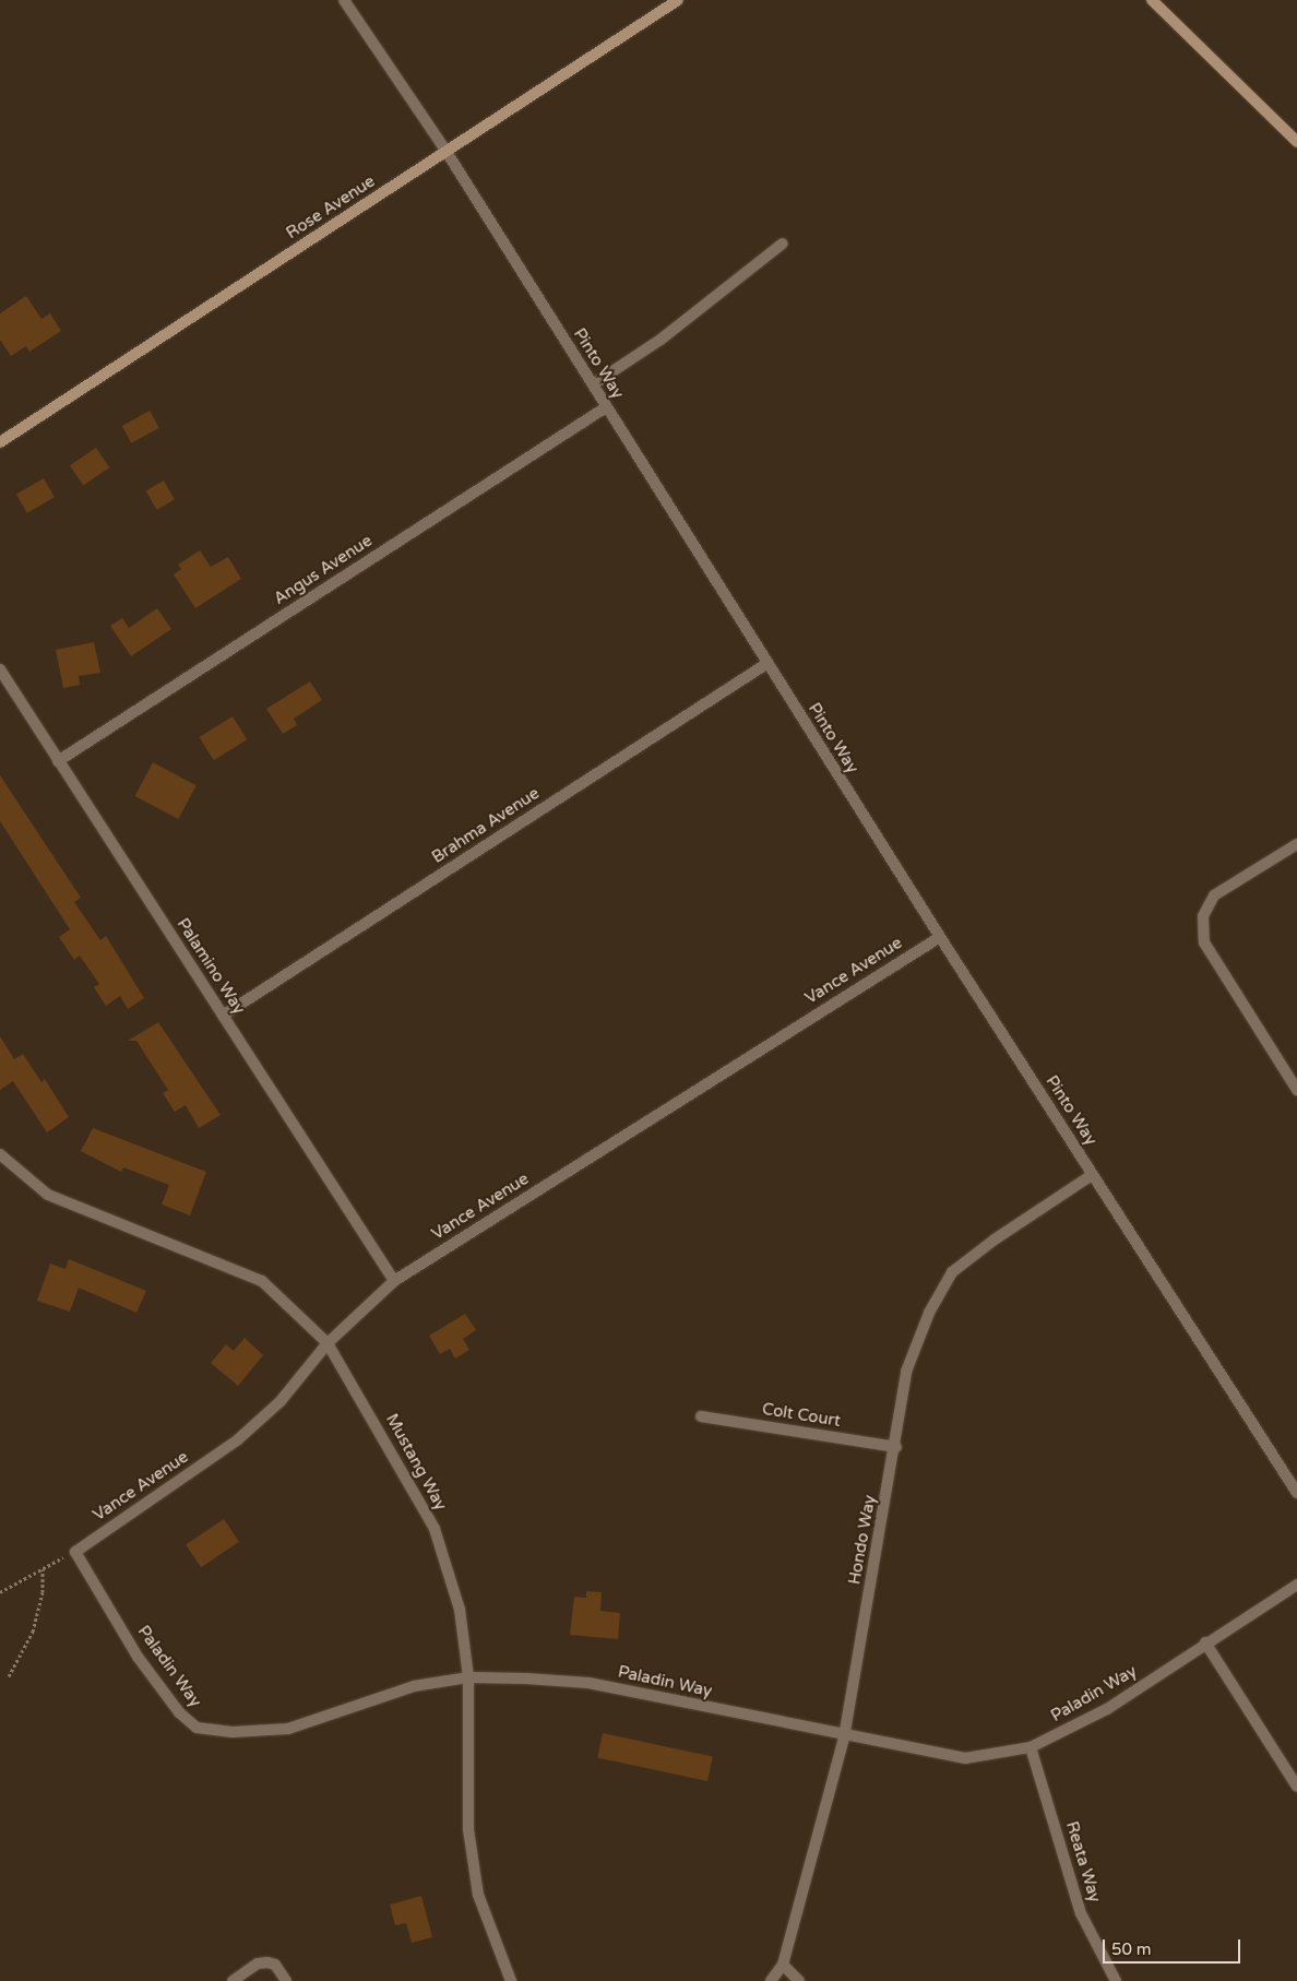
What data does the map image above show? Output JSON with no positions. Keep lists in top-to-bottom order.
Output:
{
  "streets": {
    "street": [
      "Rose Avenue",
      "Pinto Way",
      "Angus Avenue",
      "Brahma Avenue",
      "Palamino Way",
      "Vance Avenue",
      "Colt Court",
      "Mustang Way",
      "Hondo Way",
      "Paladin Way",
      "Reata Way"
    ]
  },
  "crossings": [
    ["Rose Avenue", "Pinto Way"],
    ["Pinto Way", "Angus Avenue"],
    ["Pinto Way", "Brahma Avenue"],
    ["Pinto Way", "Vance Avenue"],
    ["Pinto Way", "Hondo Way"],
    ["Angus Avenue", "Palamino Way"],
    ["Brahma Avenue", "Palamino Way"],
    ["Palamino Way", "Vance Avenue"],
    ["Vance Avenue", "Mustang Way"],
    ["Vance Avenue", "Paladin Way"],
    ["Colt Court", "Hondo Way"],
    ["Mustang Way", "Paladin Way"],
    ["Hondo Way", "Paladin Way"],
    ["Paladin Way", "Reata Way"]
  ],
  "scale_bar": "50 m"
}
